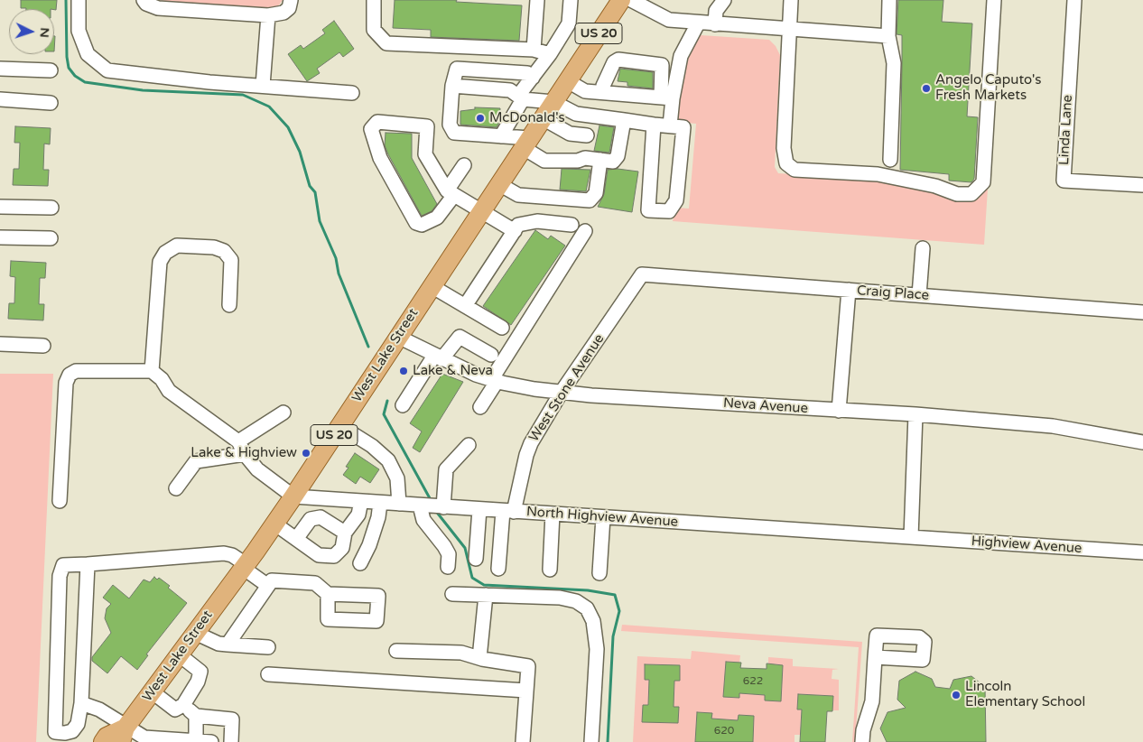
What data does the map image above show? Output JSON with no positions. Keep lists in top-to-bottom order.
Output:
{
  "streets": {
    "main road": ["US 20", "West Lake Street"],
    "street": [
      "Linda Lane",
      "Craig Place",
      "West Stone Avenue",
      "Neva Avenue",
      "North Highview Avenue",
      "Highview Avenue"
    ]
  },
  "crossings": [
    ["Craig Place", "West Stone Avenue"],
    ["West Lake Street", "Neva Avenue"],
    ["West Lake Street", "North Highview Avenue"],
    ["West Stone Avenue", "Neva Avenue"],
    ["West Stone Avenue", "North Highview Avenue"],
    ["North Highview Avenue", "Highview Avenue"]
  ],
  "places": [
    "Angelo Caputo's Fresh Markets",
    "McDonald's",
    "Lake & Neva",
    "Lake & Highview",
    "Lincoln Elementary School"
  ],
  "house_numbers": ["622", "620"],
  "north": "right"
}
